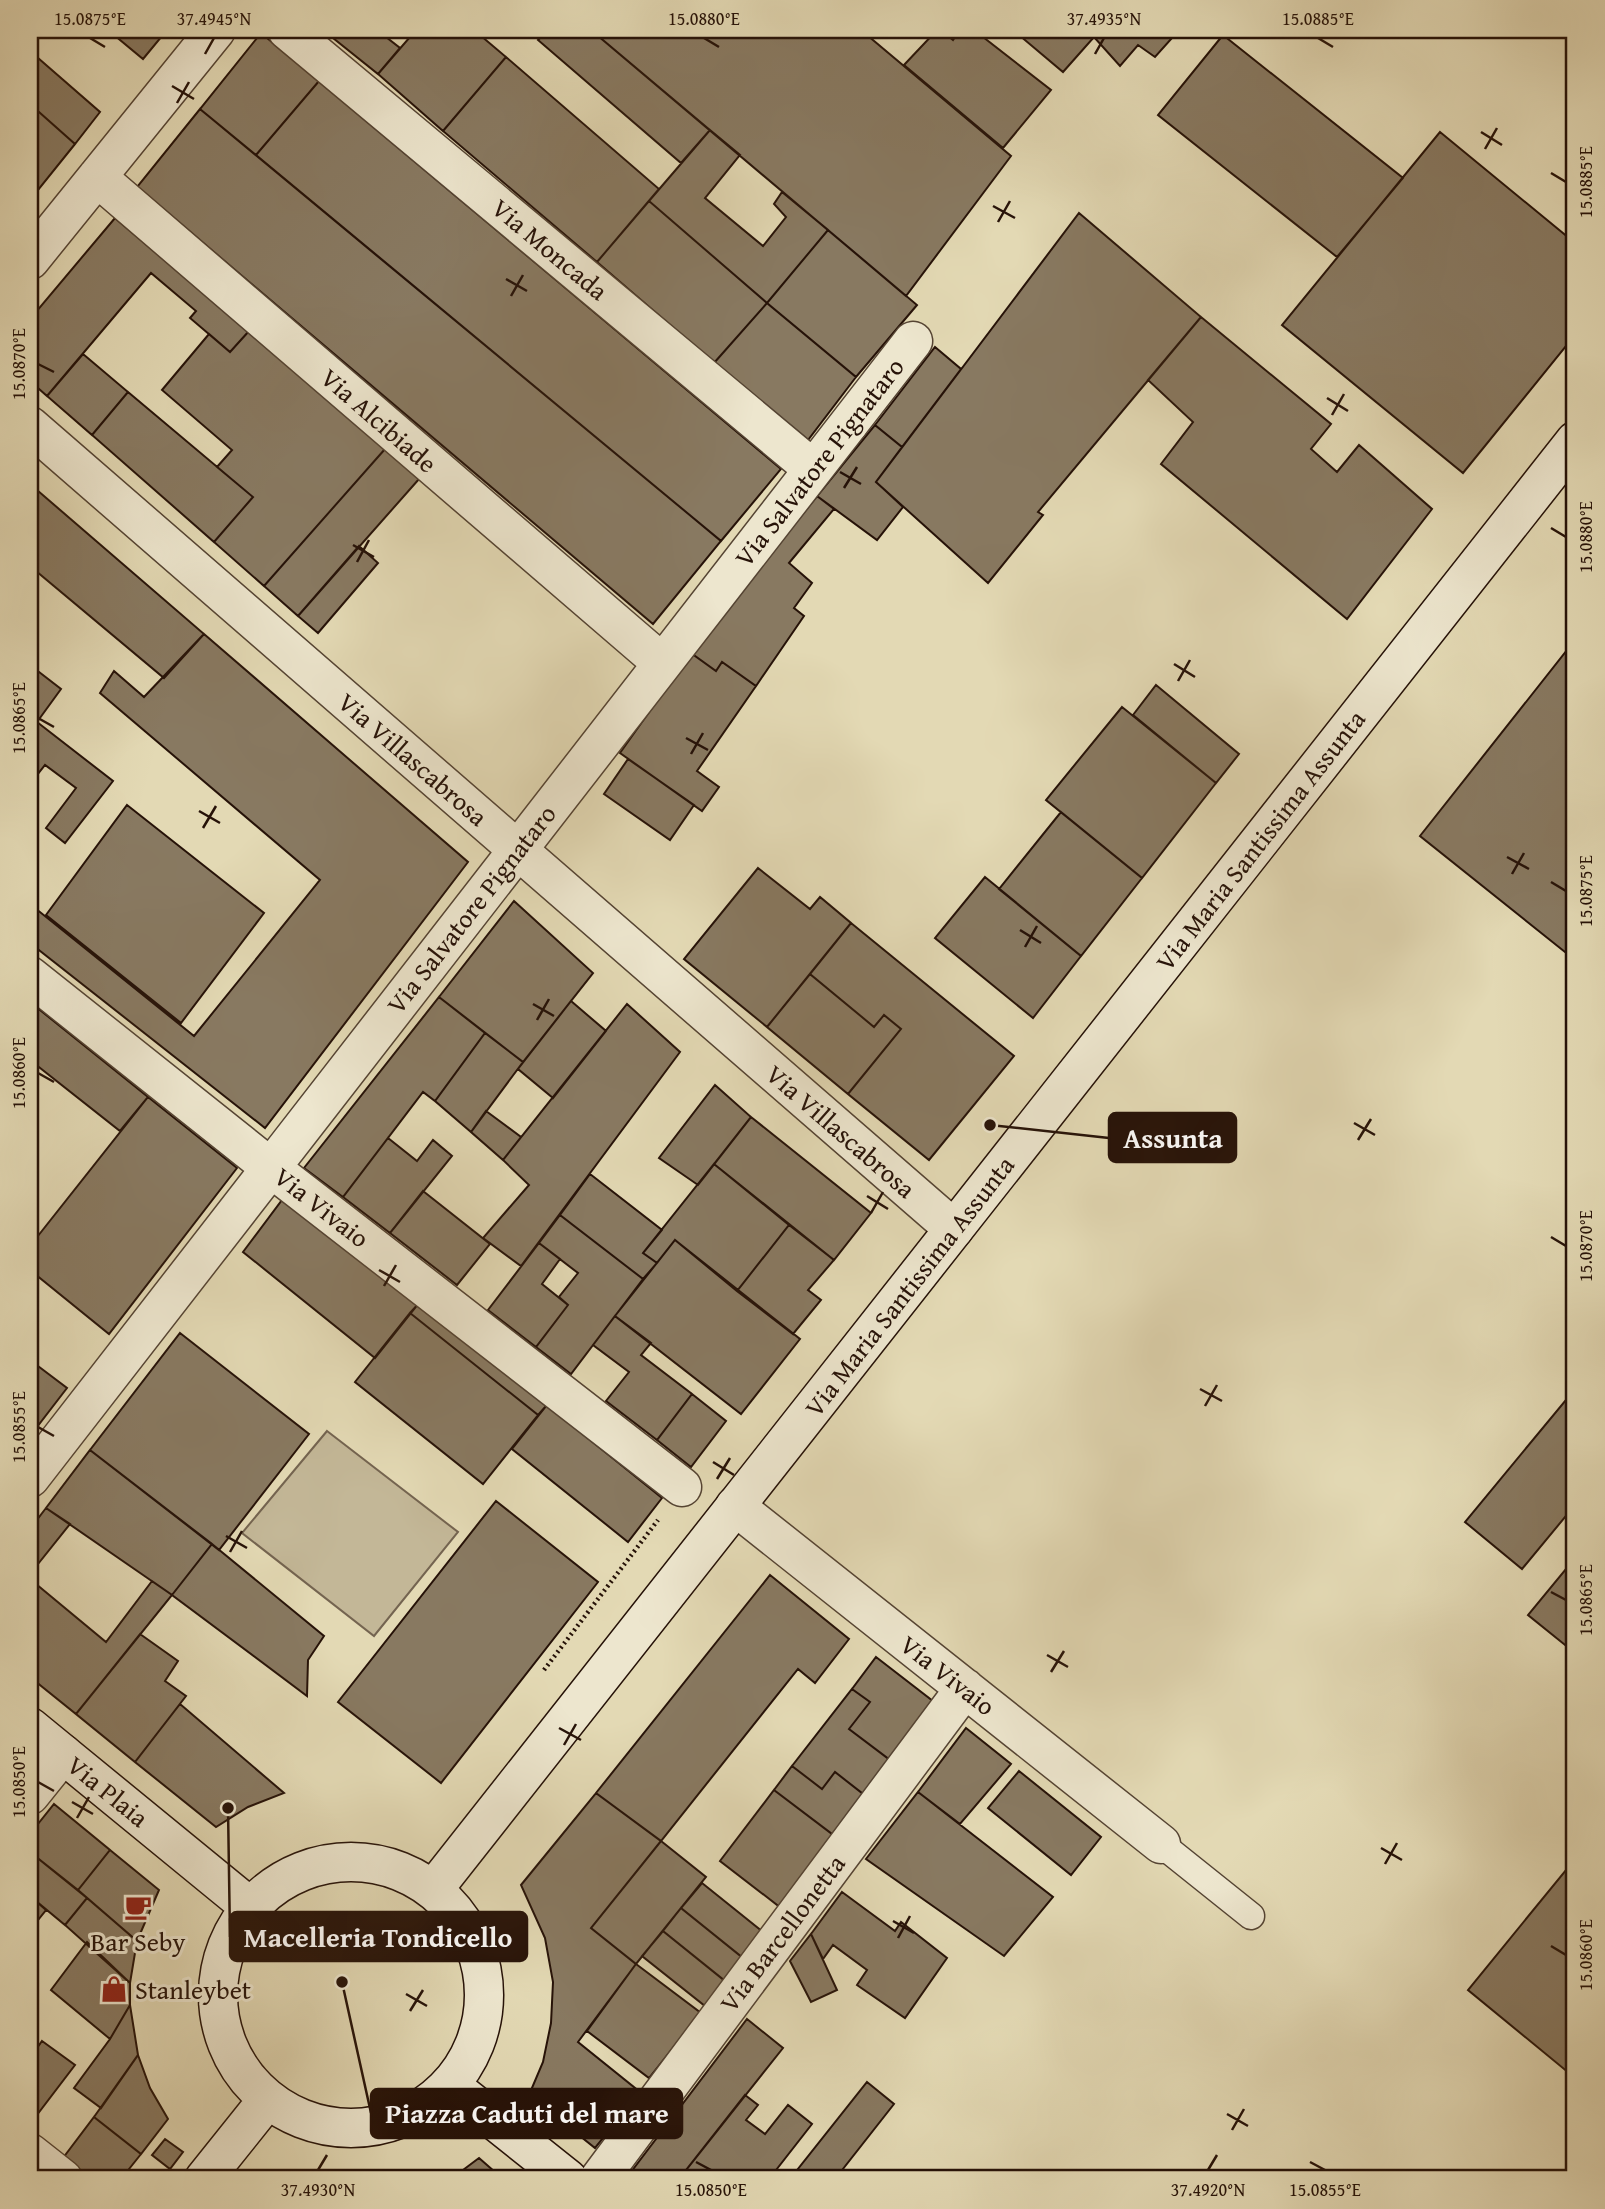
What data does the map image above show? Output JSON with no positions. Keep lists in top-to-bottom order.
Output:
{
  "streets": {
    "street": [
      "Via Moncada",
      "Via Alcibiade",
      "Via Salvatore Pignataro",
      "Via Villascabrosa",
      "Via Maria Santissima Assunta",
      "Via Vivaio",
      "Via Plaia",
      "Via Barcellonetta"
    ]
  },
  "crossings": [
    ["Via Moncada", "Via Salvatore Pignataro"],
    ["Via Alcibiade", "Via Salvatore Pignataro"],
    ["Via Salvatore Pignataro", "Via Villascabrosa"],
    ["Via Salvatore Pignataro", "Via Vivaio"],
    ["Via Villascabrosa", "Via Maria Santissima Assunta"],
    ["Via Maria Santissima Assunta", "Via Vivaio"],
    ["Via Vivaio", "Via Barcellonetta"]
  ],
  "places": {
    "other": ["Assunta", "Macelleria Tondicello", "Piazza Caduti del mare"],
    "cafe": ["Bar Seby"],
    "shop": ["Stanleybet"]
  },
  "coordinates": [
    "15.0875°E",
    "37.4945°N",
    "15.0880°E",
    "37.4935°N",
    "15.0885°E",
    "15.0870°E",
    "15.0865°E",
    "15.0860°E",
    "15.0855°E",
    "15.0850°E",
    "37.4930°N",
    "37.4920°N"
  ]
}
